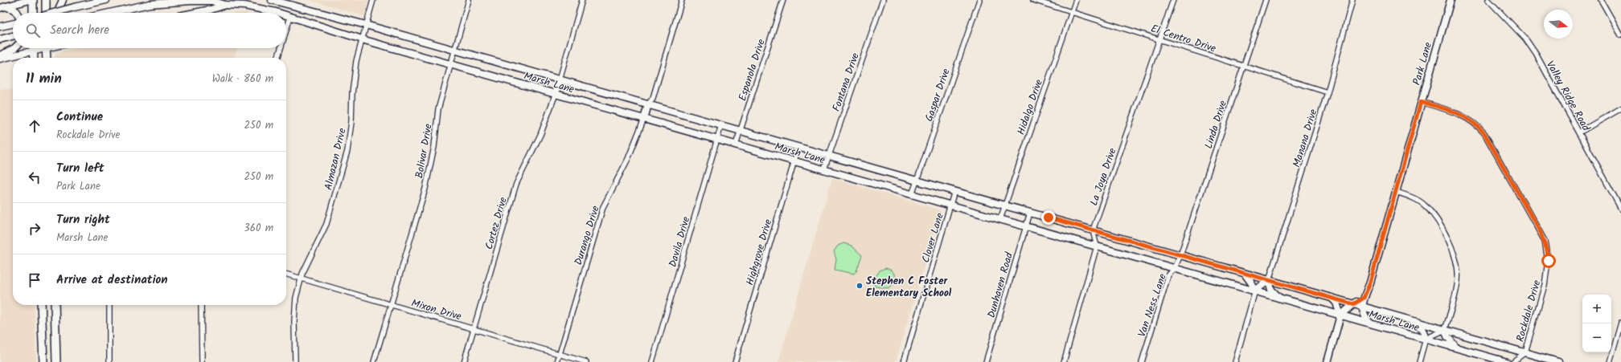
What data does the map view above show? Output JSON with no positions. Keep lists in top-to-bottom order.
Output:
{
  "streets": {
    "main road": ["Park Lane", "Marsh Lane"],
    "street": [
      "El Centro Drive",
      "Espanola Drive",
      "Fontana Drive",
      "Gaspar Drive",
      "Valley Ridge Road",
      "Hidalgo Drive",
      "Linda Drive",
      "Manana Drive",
      "Bolivar Drive",
      "Almazan Drive",
      "La Joya Drive",
      "Cortez Drive",
      "Durango Drive",
      "Clover Lane",
      "Davila Drive",
      "Highgrove Drive",
      "Dunhaven Road",
      "Van Ness Lane",
      "Mixon Drive",
      "Rockdale Drive"
    ]
  },
  "crossings": [
    ["El Centro Drive", "Hidalgo Drive"],
    ["El Centro Drive", "Linda Drive"],
    ["El Centro Drive", "Manana Drive"],
    ["El Centro Drive", "La Joya Drive"],
    ["Park Lane", "Marsh Lane"],
    ["Park Lane", "Rockdale Drive"],
    ["Espanola Drive", "Marsh Lane"],
    ["Marsh Lane", "Fontana Drive"],
    ["Marsh Lane", "Gaspar Drive"],
    ["Marsh Lane", "Hidalgo Drive"],
    ["Marsh Lane", "Linda Drive"],
    ["Marsh Lane", "Manana Drive"],
    ["Marsh Lane", "Bolivar Drive"],
    ["Marsh Lane", "Almazan Drive"],
    ["Marsh Lane", "La Joya Drive"],
    ["Marsh Lane", "Cortez Drive"],
    ["Marsh Lane", "Durango Drive"],
    ["Marsh Lane", "Clover Lane"],
    ["Marsh Lane", "Davila Drive"],
    ["Marsh Lane", "Highgrove Drive"],
    ["Marsh Lane", "Dunhaven Road"],
    ["Marsh Lane", "Van Ness Lane"],
    ["Marsh Lane", "Rockdale Drive"],
    ["Linda Drive", "Van Ness Lane"],
    ["Bolivar Drive", "Mixon Drive"],
    ["Almazan Drive", "Mixon Drive"],
    ["Cortez Drive", "Mixon Drive"],
    ["Durango Drive", "Mixon Drive"]
  ],
  "places": ["Stephen C Foster Elementary School"],
  "north": "right",
  "page": {
    "search": "Search here",
    "heading": ["11 min", "Walk · 860 m"],
    "list": [
      ["Continue", "Rockdale Drive", "250 m"],
      ["Turn left", "Park Lane", "250 m"],
      ["Turn right", "Marsh Lane", "360 m"],
      "Arrive at destination"
    ],
    "map_buttons": ["+", "−"]
  }
}
